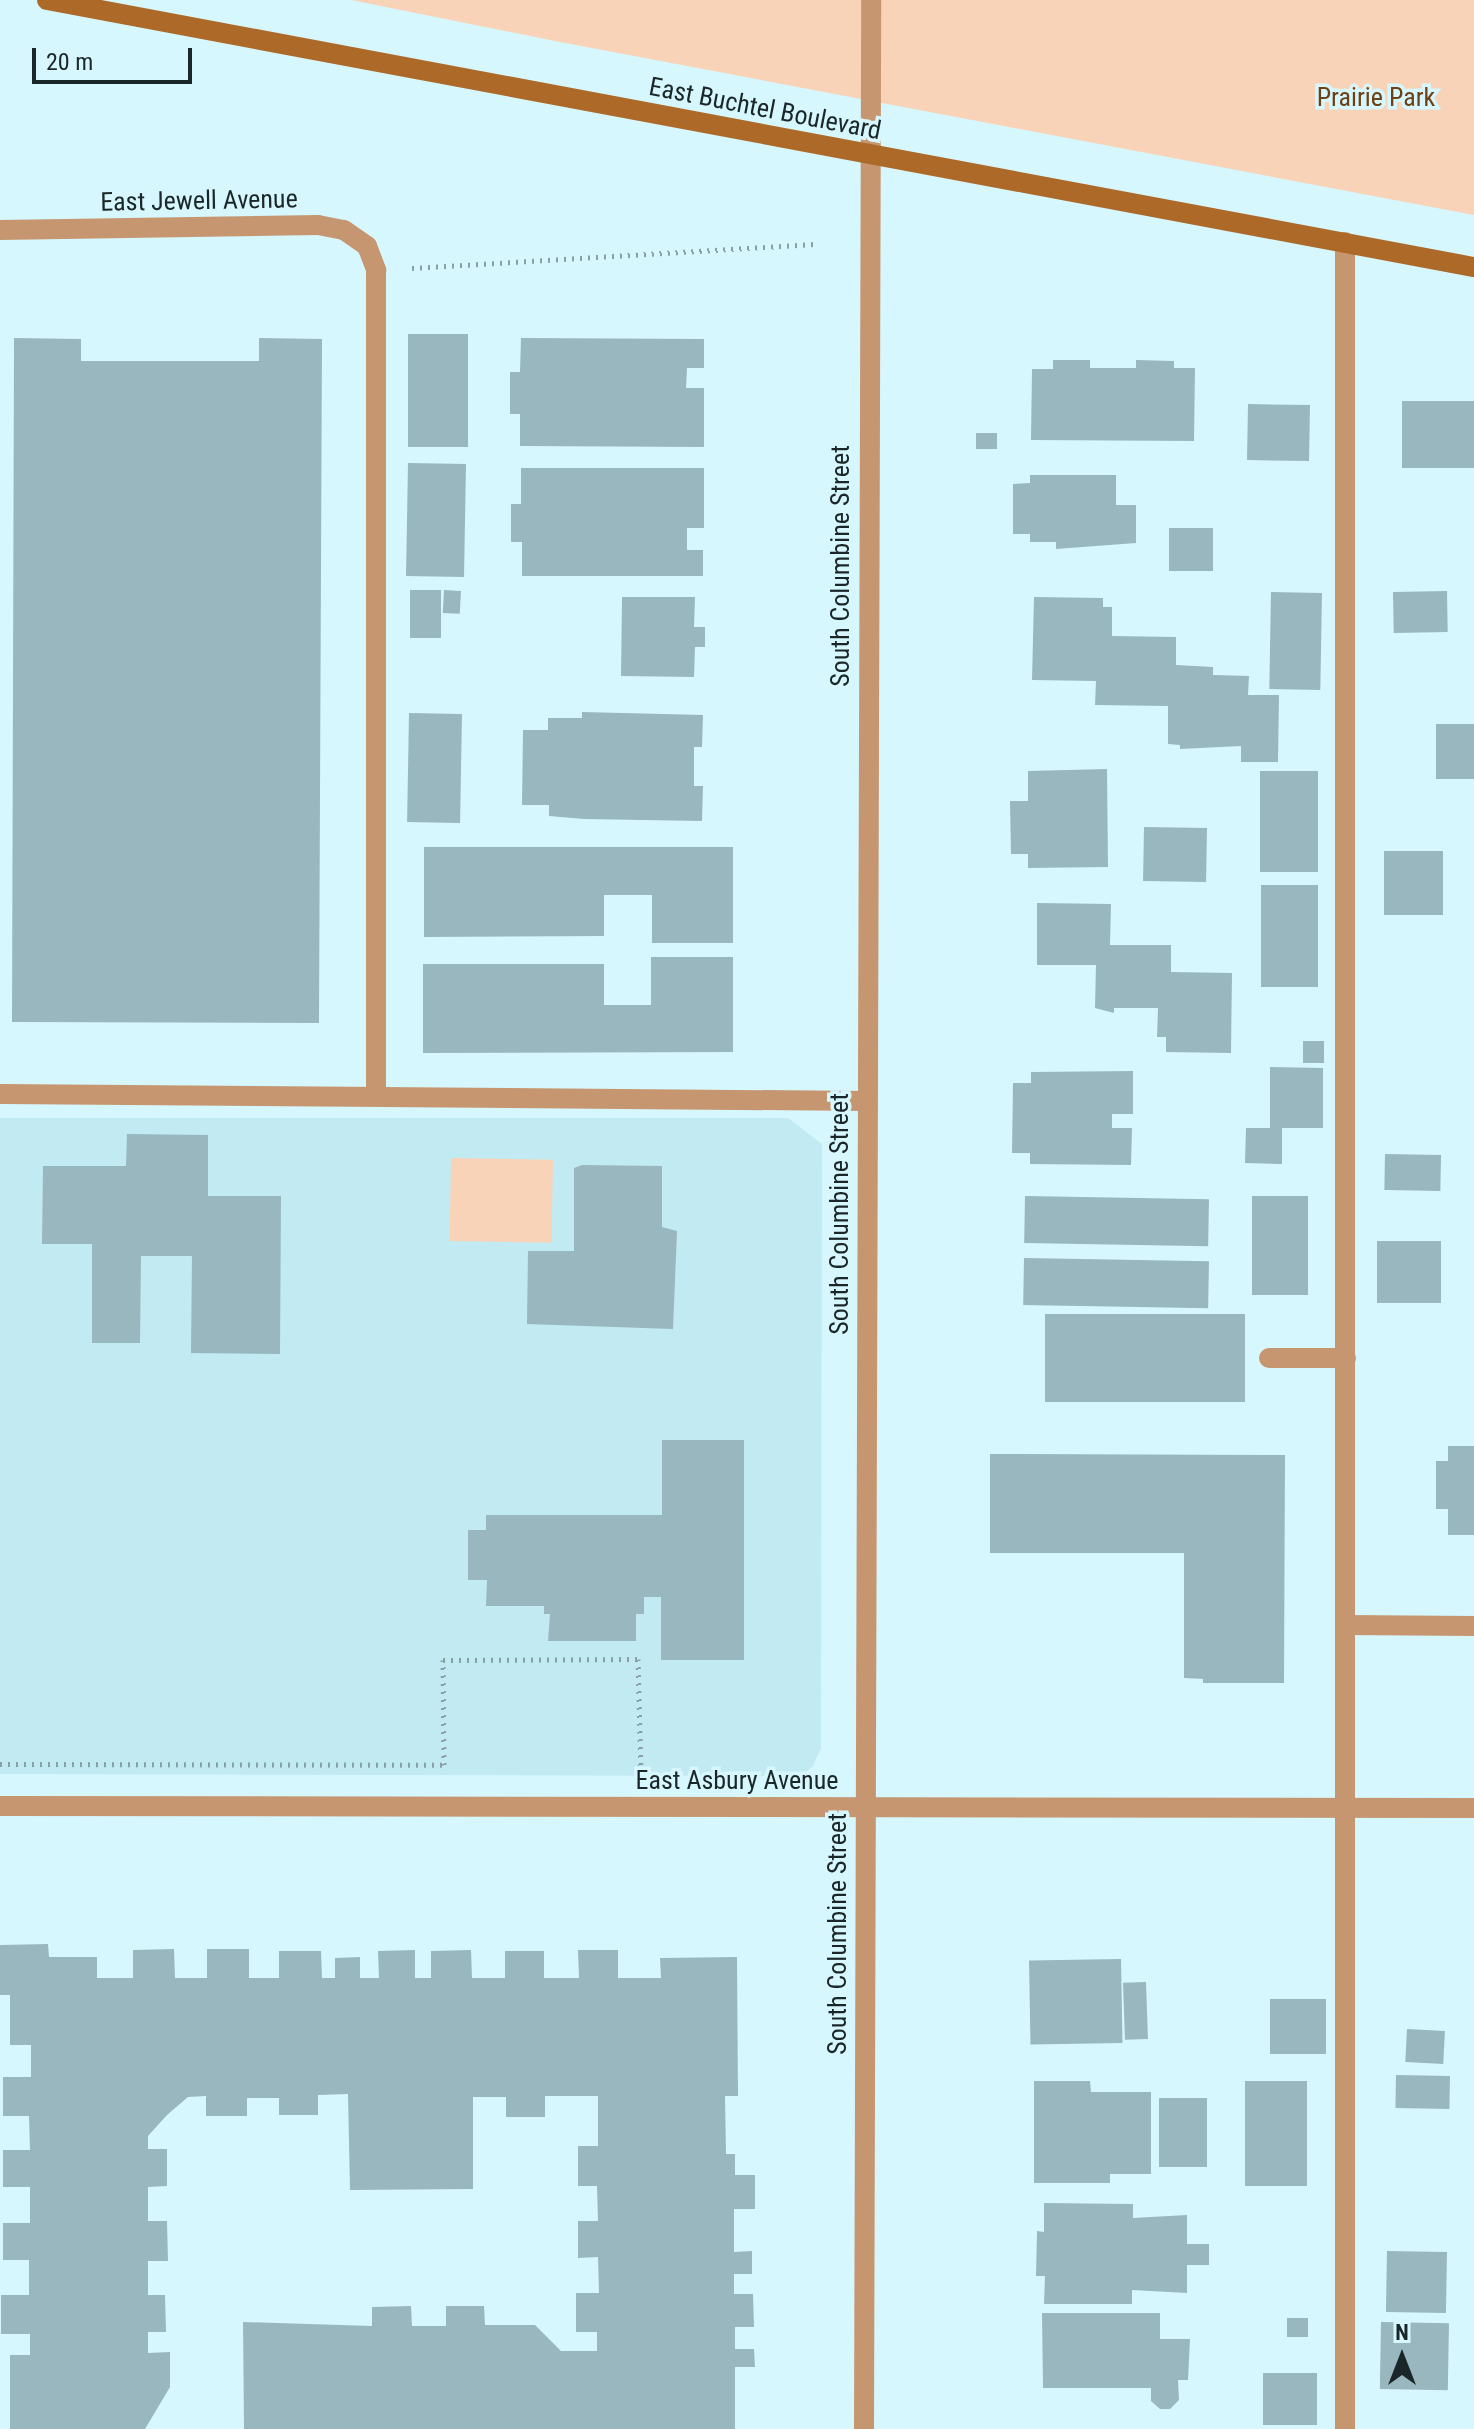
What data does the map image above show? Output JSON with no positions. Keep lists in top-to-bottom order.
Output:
{
  "streets": {
    "main road": ["East Buchtel Boulevard"],
    "street": ["East Jewell Avenue", "South Columbine Street", "East Asbury Avenue"]
  },
  "crossings": [
    ["East Buchtel Boulevard", "South Columbine Street"],
    ["South Columbine Street", "East Asbury Avenue"]
  ],
  "parks": ["Prairie Park"],
  "scale_bar": "20 m",
  "north": "top"
}
